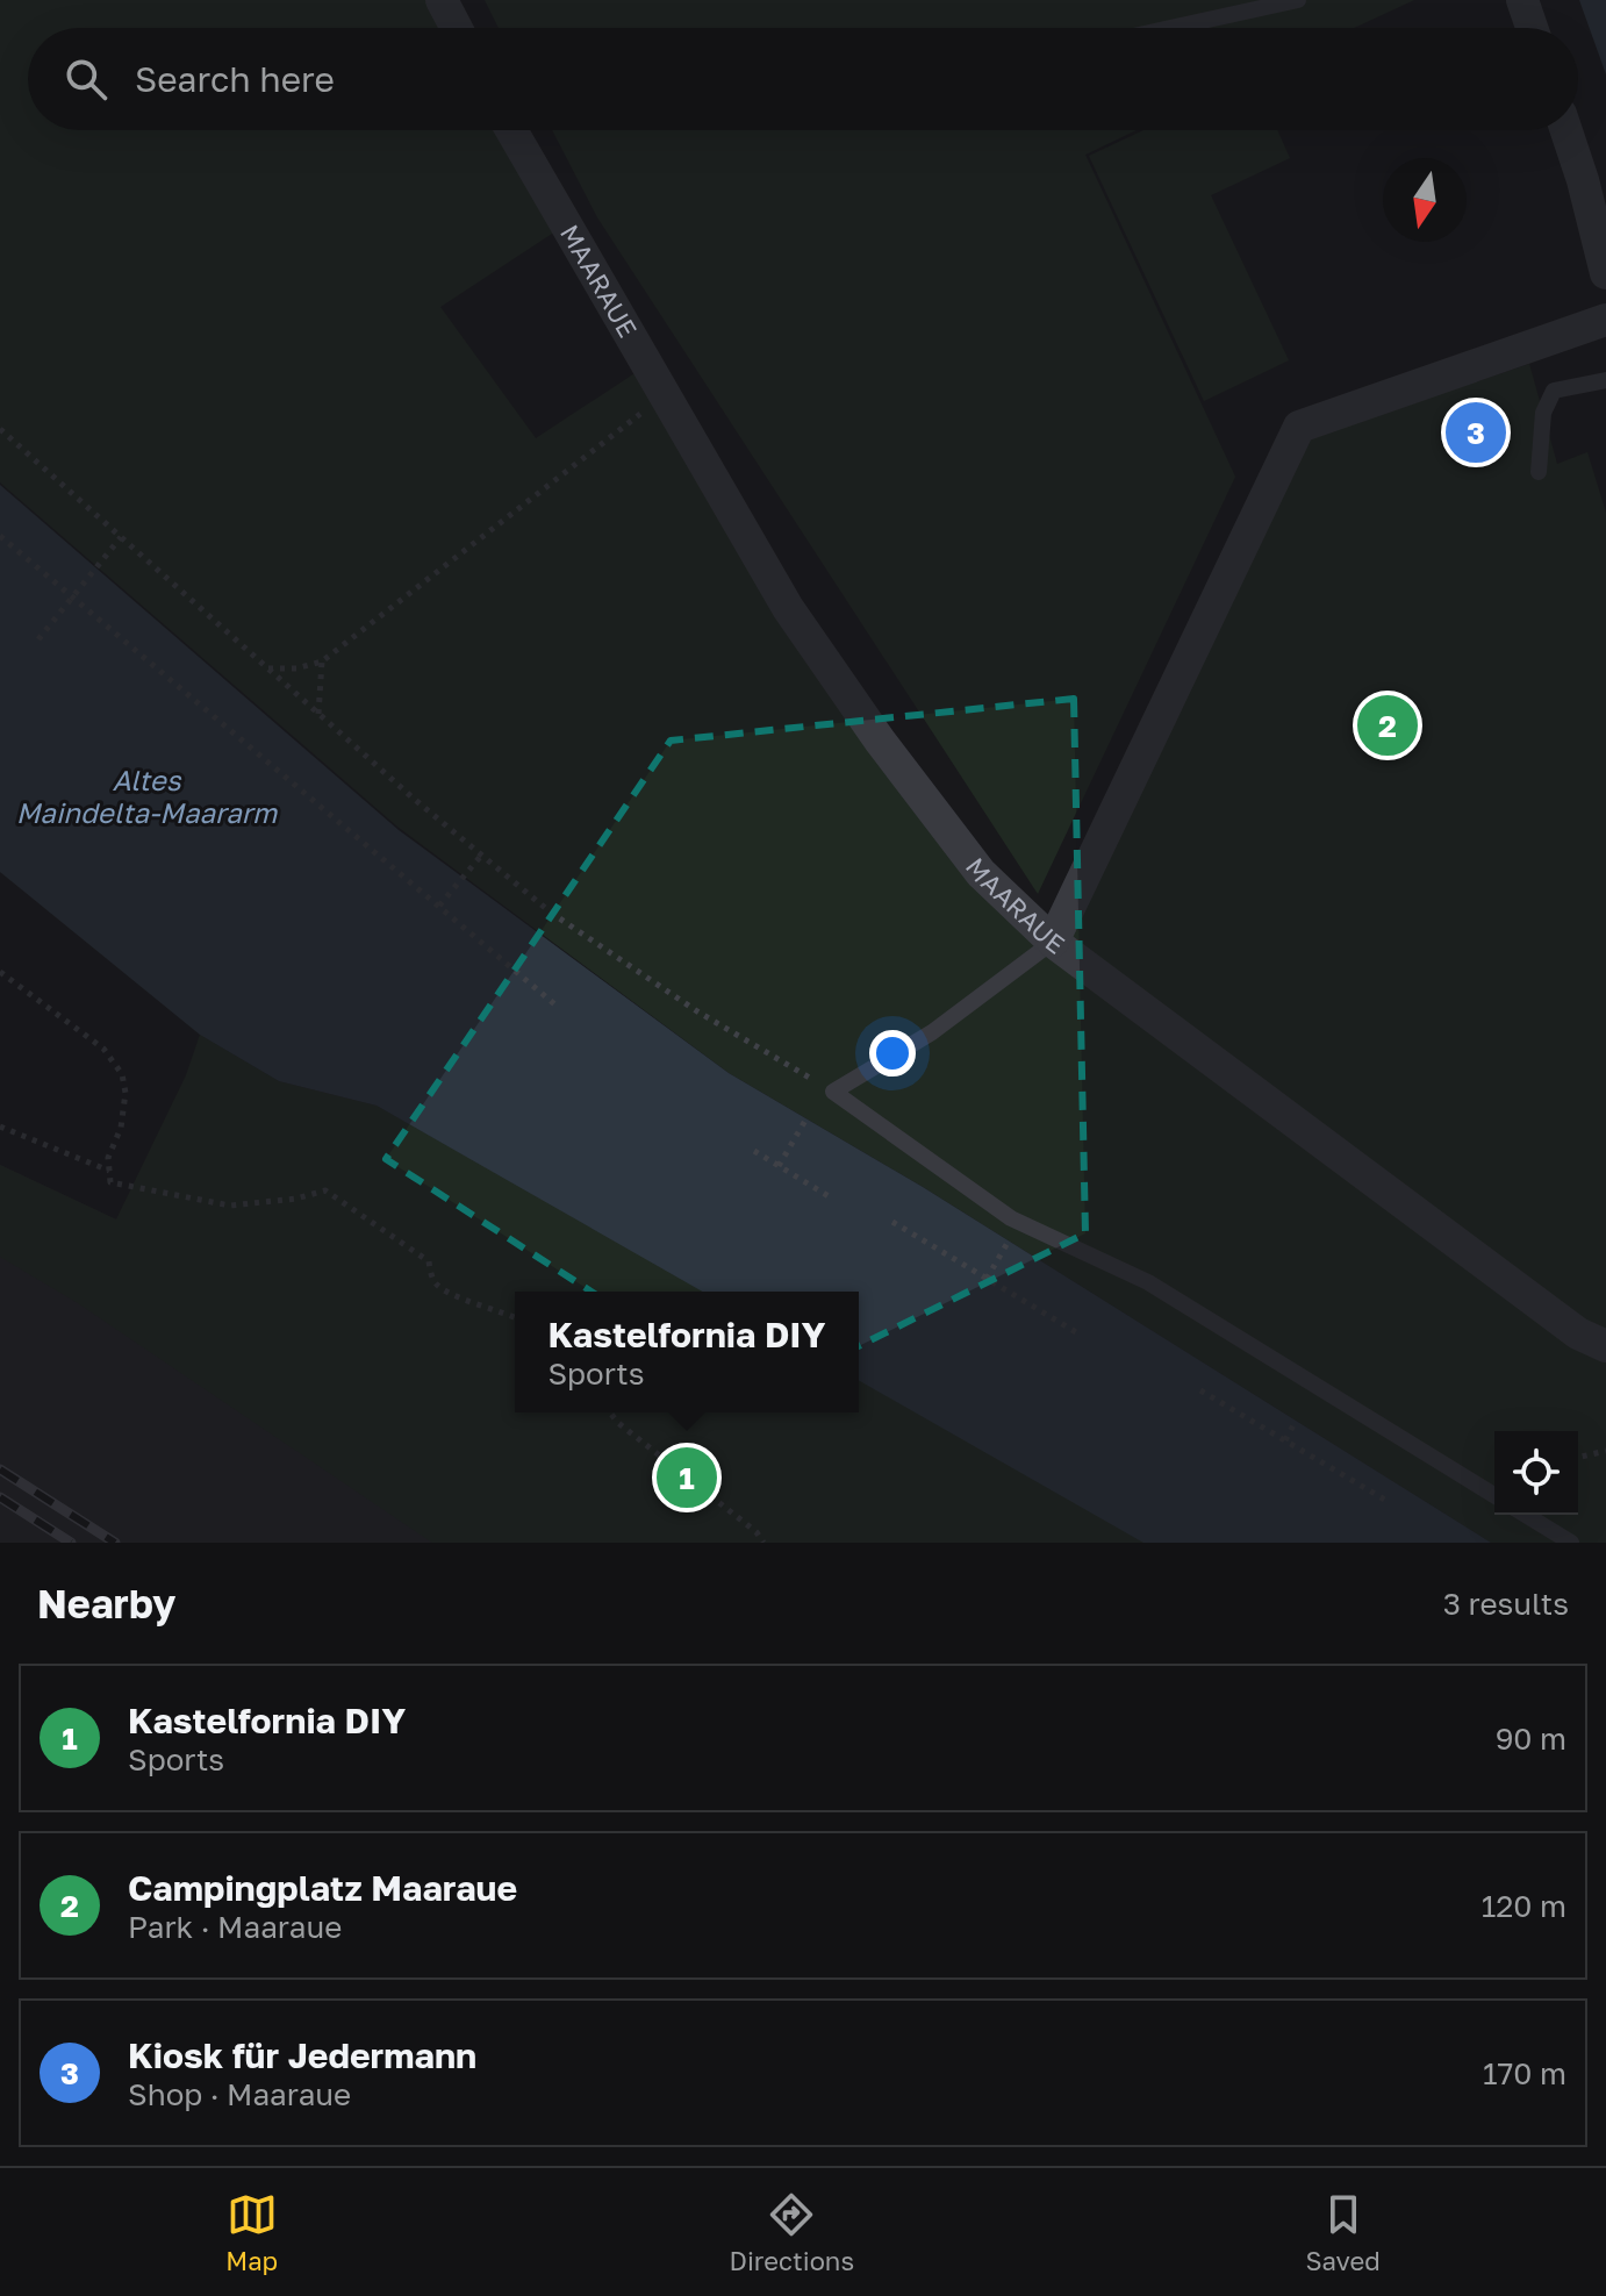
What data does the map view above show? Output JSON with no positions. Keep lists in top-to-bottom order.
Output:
{
  "streets": {
    "street": ["MAARAUE"]
  },
  "water": ["Altes Maindelta-Maararm"],
  "north": "bottom",
  "page": {
    "search": "Search here",
    "pins": ["3", "2", "1"],
    "popup": ["Kastelfornia DIY", "Sports"],
    "heading": ["Nearby", "3 results"],
    "list": [
      {
        "mark": "1",
        "name": "Kastelfornia DIY",
        "note": "Sports",
        "value": "90 m"
      },
      {
        "mark": "2",
        "name": "Campingplatz Maaraue",
        "note": "Park · Maaraue",
        "value": "120 m"
      },
      {
        "mark": "3",
        "name": "Kiosk für Jedermann",
        "note": "Shop · Maaraue",
        "value": "170 m"
      }
    ],
    "nav": ["Map", "Directions", "Saved"]
  }
}
